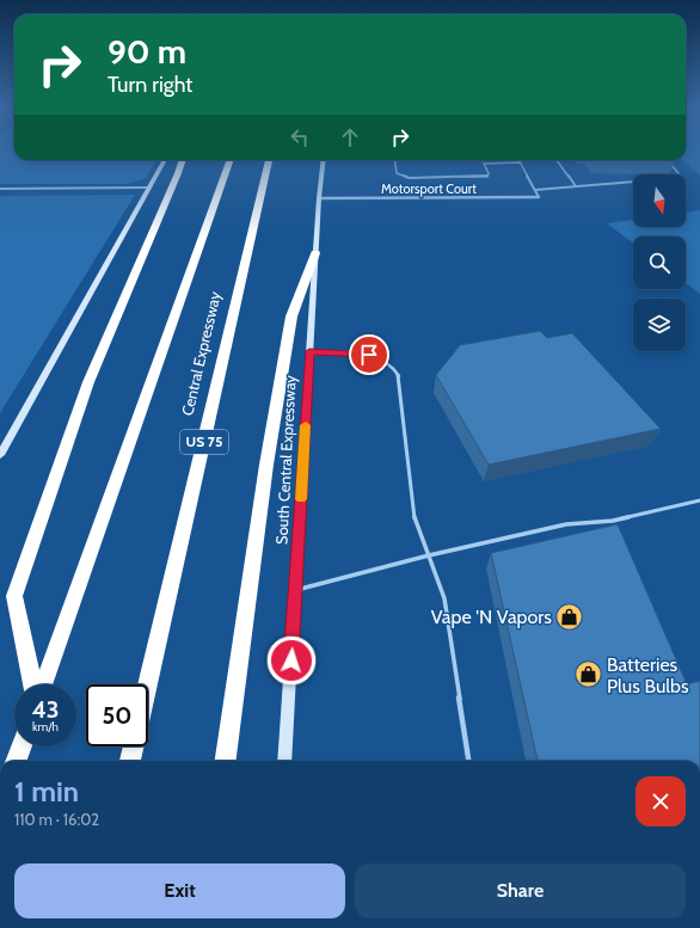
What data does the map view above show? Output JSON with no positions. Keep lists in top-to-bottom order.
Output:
{
  "streets": {
    "highway": ["Central Expressway", "US 75"],
    "main road": ["South Central Expressway"],
    "street": ["Motorsport Court"]
  },
  "crossings": [
    ["Motorsport Court", "South Central Expressway"]
  ],
  "places": {
    "shop": ["Vape 'N Vapors", "Batteries Plus Bulbs"]
  },
  "north": "bottom",
  "page": {
    "turn": ["90 m", "Turn right"],
    "speed": "43 km/h",
    "limit": "50",
    "heading": ["1 min", "110 m · 16:02"],
    "buttons": ["Exit", "Share"]
  }
}
